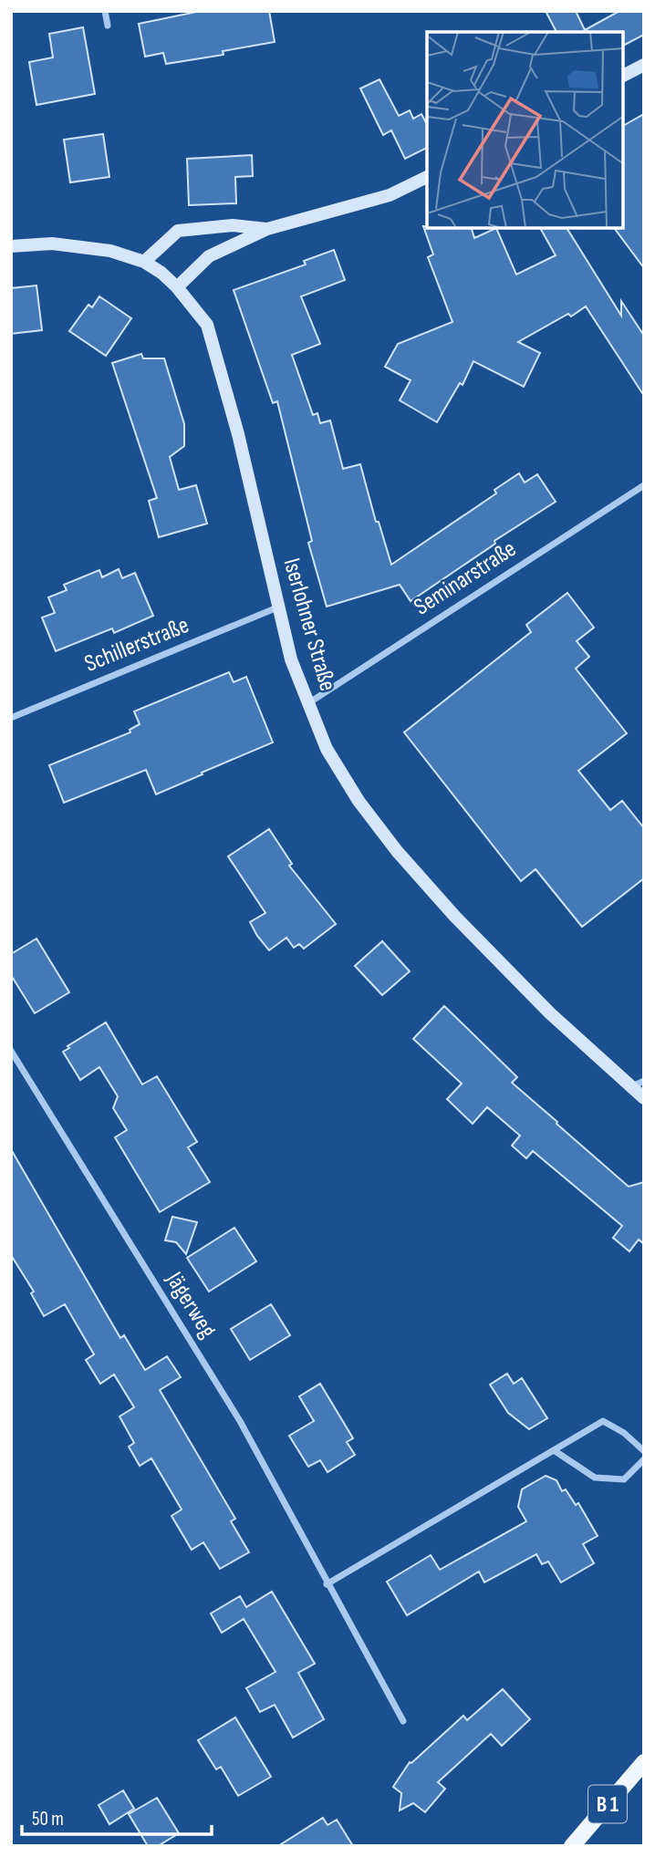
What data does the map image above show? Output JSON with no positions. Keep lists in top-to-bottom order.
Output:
{
  "streets": {
    "main road": ["Iserlohner Straße", "B 1"],
    "street": ["Seminarstraße", "Schillerstraße", "Jägerweg"]
  },
  "crossings": [
    ["Seminarstraße", "Iserlohner Straße"],
    ["Iserlohner Straße", "Schillerstraße"]
  ],
  "scale_bar": "50 m"
}
